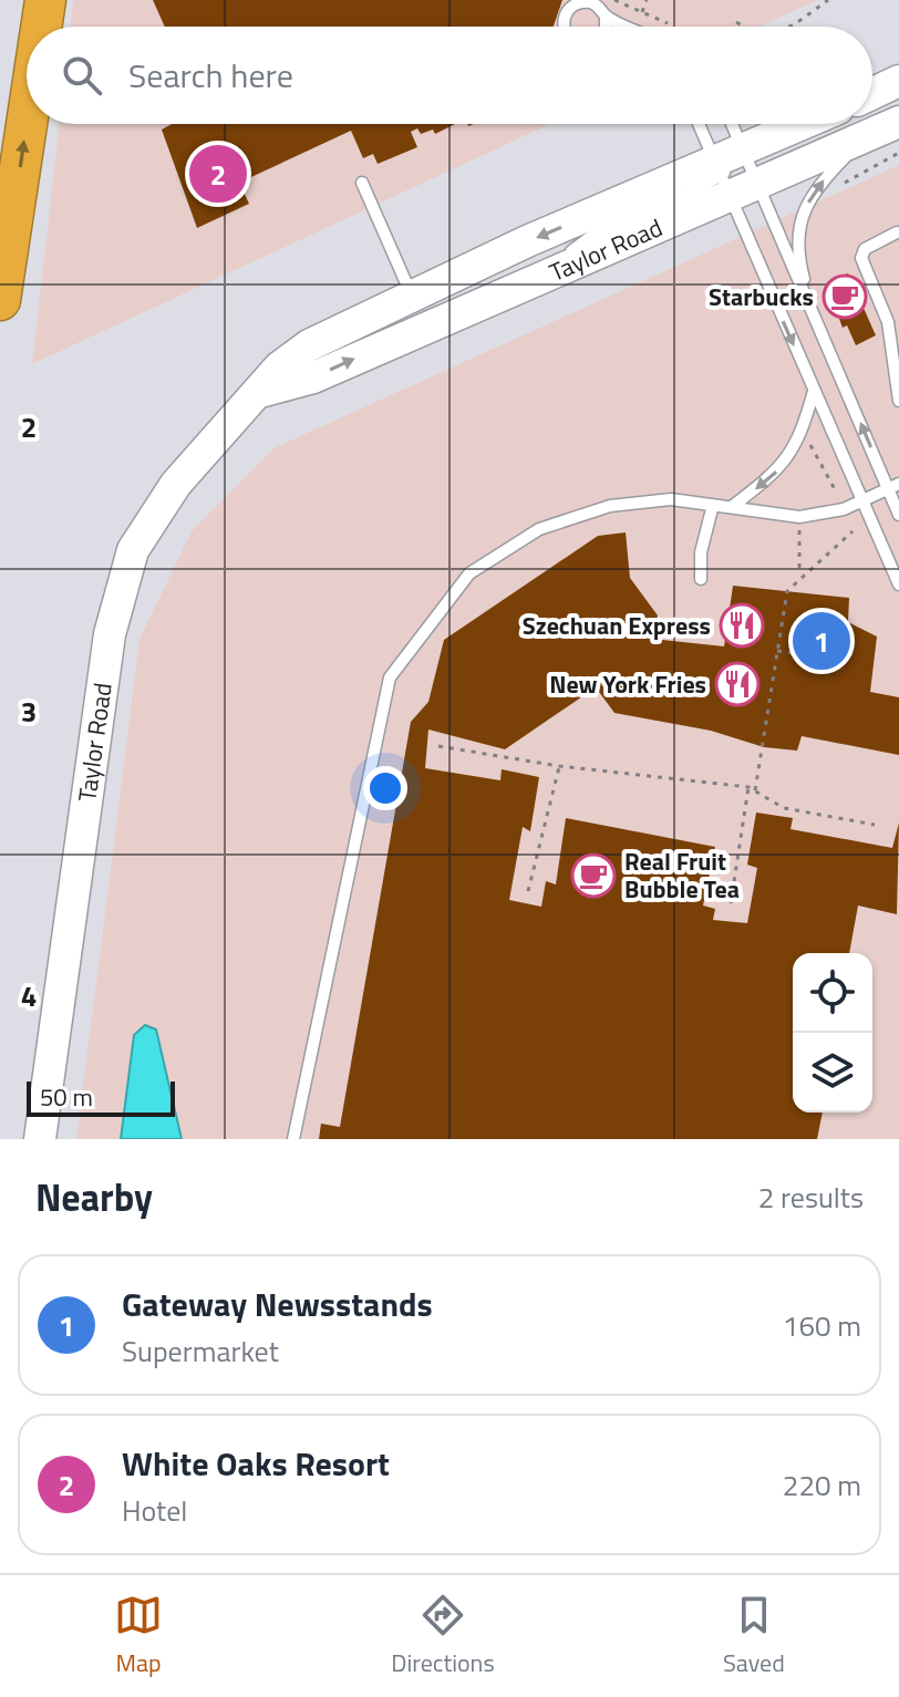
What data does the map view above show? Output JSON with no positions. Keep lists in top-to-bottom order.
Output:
{
  "streets": {
    "main road": ["Taylor Road"]
  },
  "places": {
    "cafe": ["Starbucks", "Real Fruit Bubble Tea"],
    "restaurant": ["Szechuan Express", "New York Fries"]
  },
  "scale_bar": "50 m",
  "page": {
    "search": "Search here",
    "pins": ["2", "1"],
    "scale": "50 m",
    "heading": ["Nearby", "2 results"],
    "list": [
      {
        "mark": "1",
        "name": "Gateway Newsstands",
        "note": "Supermarket",
        "value": "160 m"
      },
      {
        "mark": "2",
        "name": "White Oaks Resort",
        "note": "Hotel",
        "value": "220 m"
      }
    ],
    "nav": ["Map", "Directions", "Saved"]
  },
  "grid": {
    "rows": ["2", "3", "4"]
  }
}
